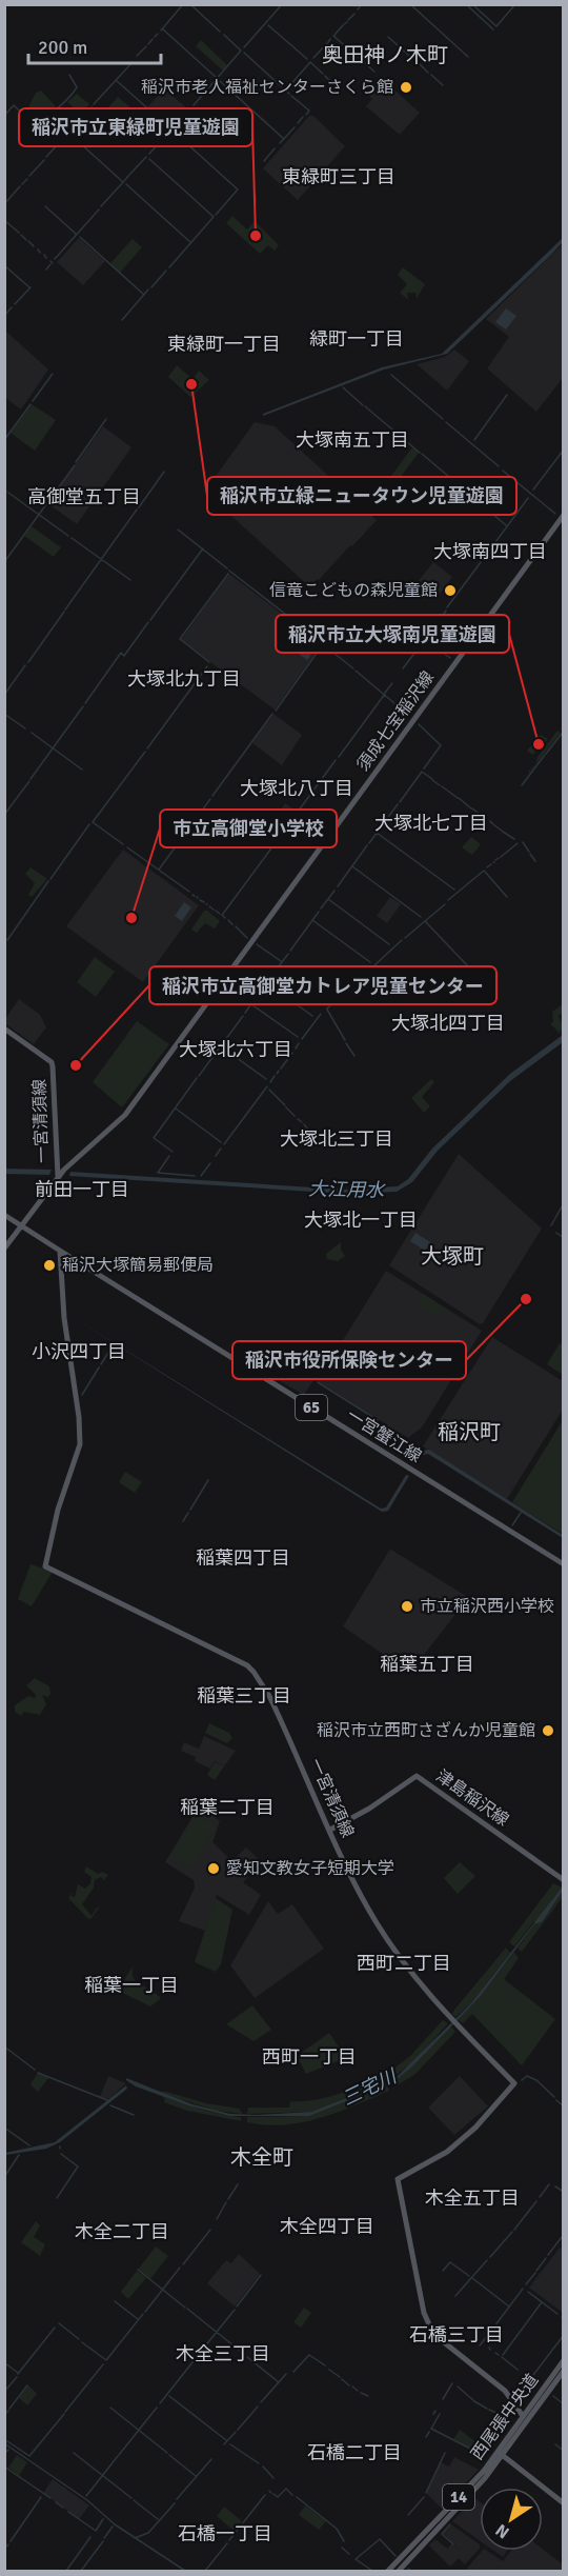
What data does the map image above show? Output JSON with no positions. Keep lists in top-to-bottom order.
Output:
{
  "streets": {
    "main road": [
      "須成七宝稲沢線",
      "一宮清須線",
      "65",
      "一宮蟹江線",
      "津島稲沢線",
      "西尾張中央道",
      "14"
    ]
  },
  "crossings": [
    ["須成七宝稲沢線", "一宮清須線"],
    ["一宮清須線", "一宮蟹江線"],
    ["一宮清須線", "津島稲沢線"],
    ["一宮清須線", "西尾張中央道"]
  ],
  "districts": [
    "奥田神ノ木町",
    "東緑町三丁目",
    "緑町一丁目",
    "東緑町一丁目",
    "大塚南五丁目",
    "高御堂五丁目",
    "大塚南四丁目",
    "大塚北九丁目",
    "大塚北八丁目",
    "大塚北七丁目",
    "大塚北四丁目",
    "大塚北六丁目",
    "大塚北三丁目",
    "前田一丁目",
    "大塚北一丁目",
    "大塚町",
    "小沢四丁目",
    "稲沢町",
    "稲葉四丁目",
    "稲葉五丁目",
    "稲葉三丁目",
    "稲葉二丁目",
    "西町二丁目",
    "稲葉一丁目",
    "西町一丁目",
    "木全町",
    "木全五丁目",
    "木全四丁目",
    "木全二丁目",
    "石橋三丁目",
    "木全三丁目",
    "石橋二丁目",
    "石橋一丁目"
  ],
  "water": ["大江用水", "三宅川"],
  "places": [
    "稲沢市老人福祉センターさくら館",
    "稲沢市立東緑町児童遊園",
    "稲沢市立緑ニュータウン児童遊園",
    "信竜こどもの森児童館",
    "稲沢市立大塚南児童遊園",
    "市立高御堂小学校",
    "稲沢市立高御堂カトレア児童センター",
    "稲沢大塚簡易郵便局",
    "稲沢市役所保険センター",
    "市立稲沢西小学校",
    "稲沢市立西町さざんか児童館",
    "愛知文教女子短期大学"
  ],
  "scale_bar": "200 m",
  "north": "bottom left"
}
